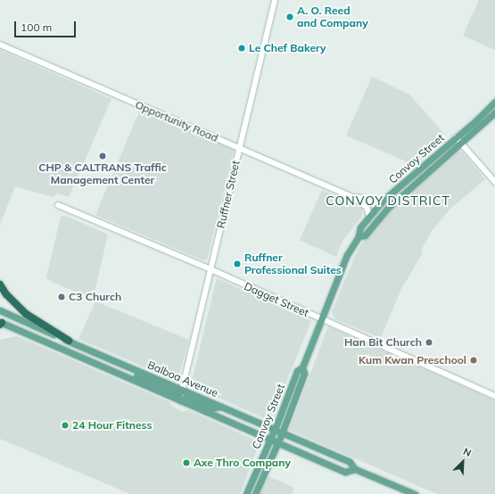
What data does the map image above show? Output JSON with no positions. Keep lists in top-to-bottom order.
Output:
{
  "streets": {
    "main road": ["Convoy Street", "Balboa Avenue"],
    "street": ["Opportunity Road", "Ruffner Street", "Dagget Street"]
  },
  "crossings": [
    ["Opportunity Road", "Ruffner Street"],
    ["Convoy Street", "Dagget Street"],
    ["Convoy Street", "Balboa Avenue"],
    ["Ruffner Street", "Dagget Street"],
    ["Ruffner Street", "Balboa Avenue"]
  ],
  "districts": ["CONVOY DISTRICT"],
  "places": [
    "A. O. Reed and Company",
    "Le Chef Bakery",
    "CHP & CALTRANS Traffic Management Center",
    "Ruffner Professional Suites",
    "C3 Church",
    "Han Bit Church",
    "Kum Kwan Preschool",
    "24 Hour Fitness",
    "Axe Thro Company"
  ],
  "scale_bar": "100 m",
  "north": "top right"
}
